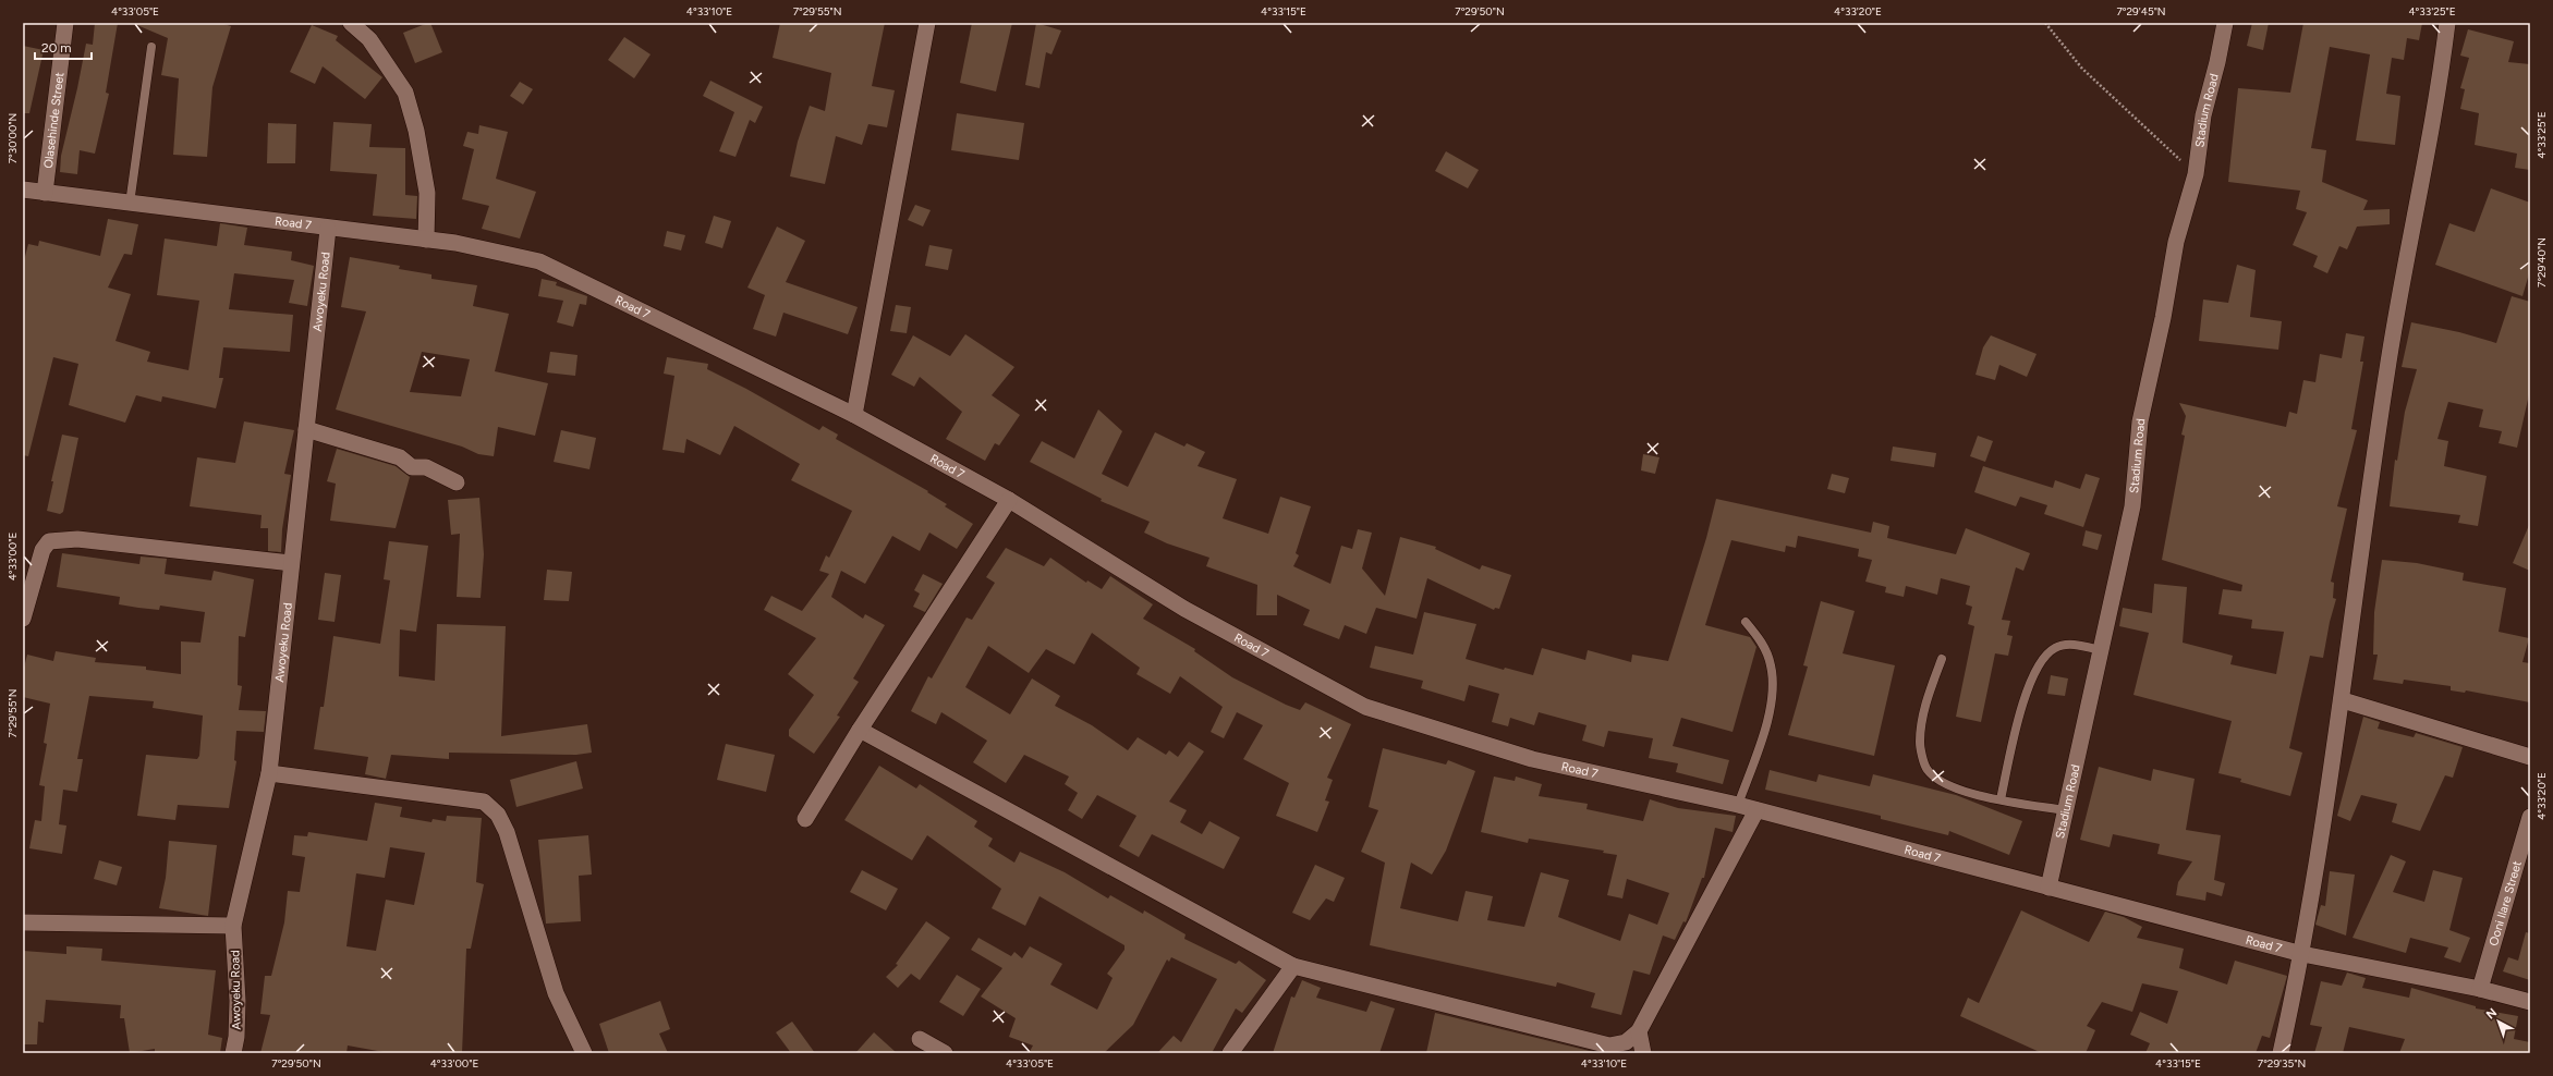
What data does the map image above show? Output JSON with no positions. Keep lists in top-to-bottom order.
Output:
{
  "streets": {
    "street": [
      "Stadium Road",
      "Olasehinde Street",
      "Road 7",
      "Awoyeku Road",
      "Ooni Ilare Street"
    ]
  },
  "crossings": [
    ["Stadium Road", "Road 7"],
    ["Olasehinde Street", "Road 7"],
    ["Road 7", "Awoyeku Road"],
    ["Road 7", "Ooni Ilare Street"]
  ],
  "scale_bar": "20 m",
  "north": "top left",
  "coordinates": [
    "4°33'05\"E",
    "4°33'10\"E",
    "7°29'55\"N",
    "4°33'15\"E",
    "7°29'50\"N",
    "4°33'20\"E",
    "7°29'45\"N",
    "4°33'25\"E",
    "7°30'00\"N",
    "7°29'40\"N",
    "4°33'00\"E",
    "7°29'35\"N"
  ]
}
